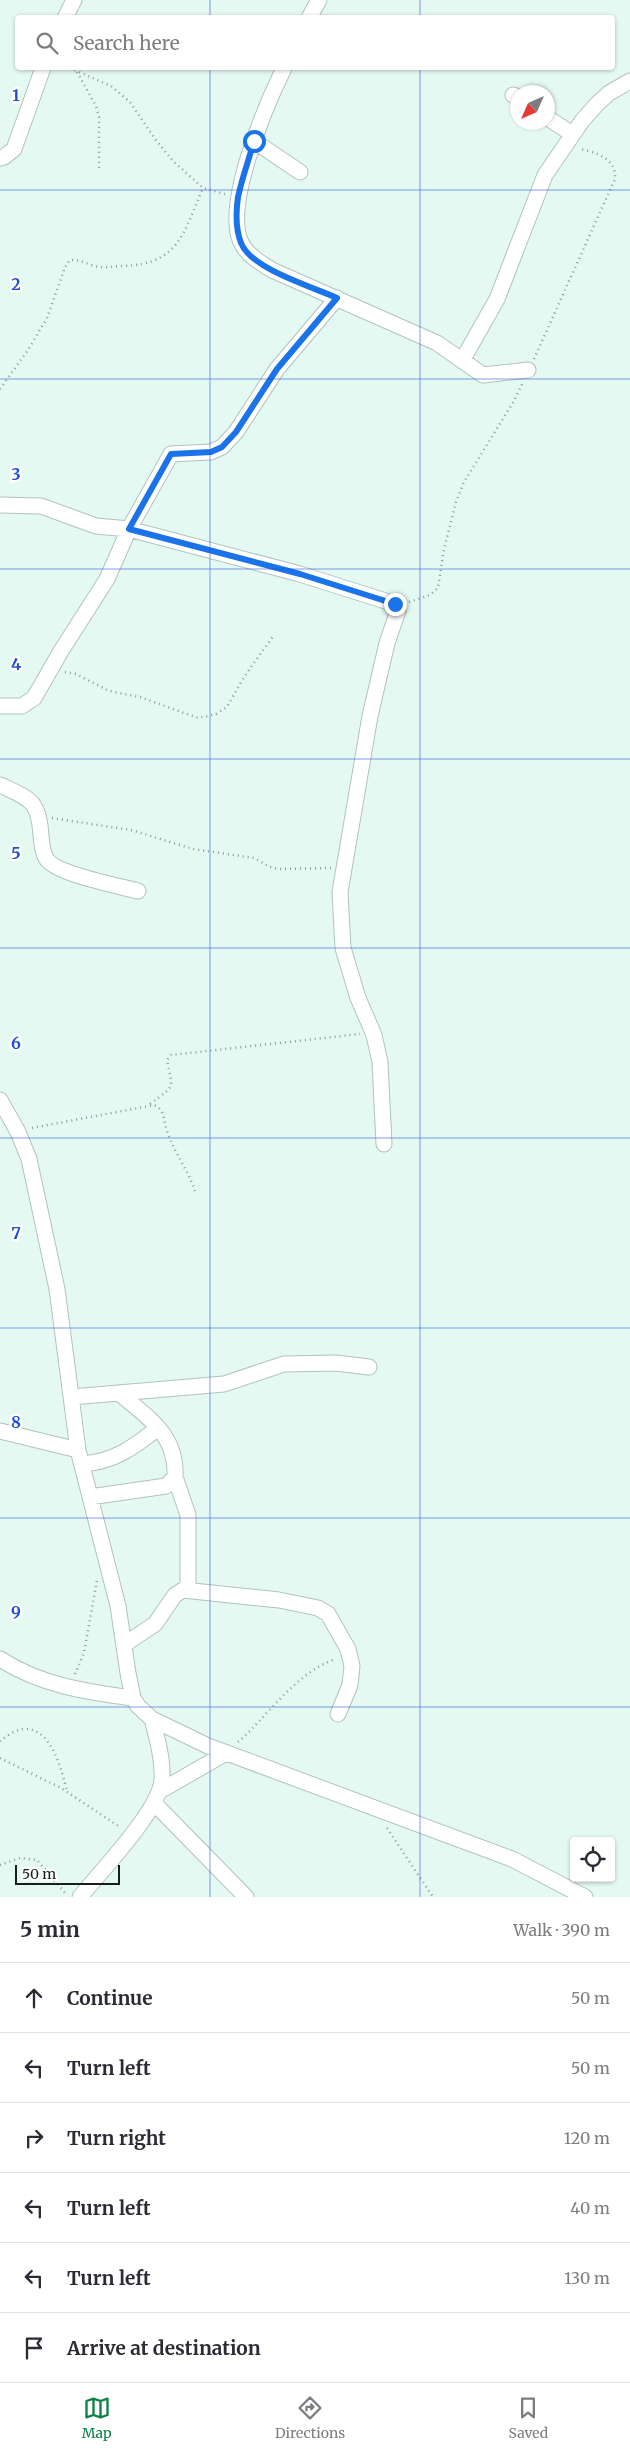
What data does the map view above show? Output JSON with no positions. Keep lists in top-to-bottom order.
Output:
{
  "scale_bar": "50 m",
  "north": "bottom left",
  "page": {
    "search": "Search here",
    "scale": "50 m",
    "heading": ["5 min", "Walk · 390 m"],
    "list": [
      ["Continue", "50 m"],
      ["Turn left", "50 m"],
      ["Turn right", "120 m"],
      ["Turn left", "40 m"],
      ["Turn left", "130 m"],
      "Arrive at destination"
    ],
    "nav": ["Map", "Directions", "Saved"]
  },
  "grid": {
    "rows": [
      "1",
      "2",
      "3",
      "4",
      "5",
      "6",
      "7",
      "8",
      "9"
    ]
  }
}
